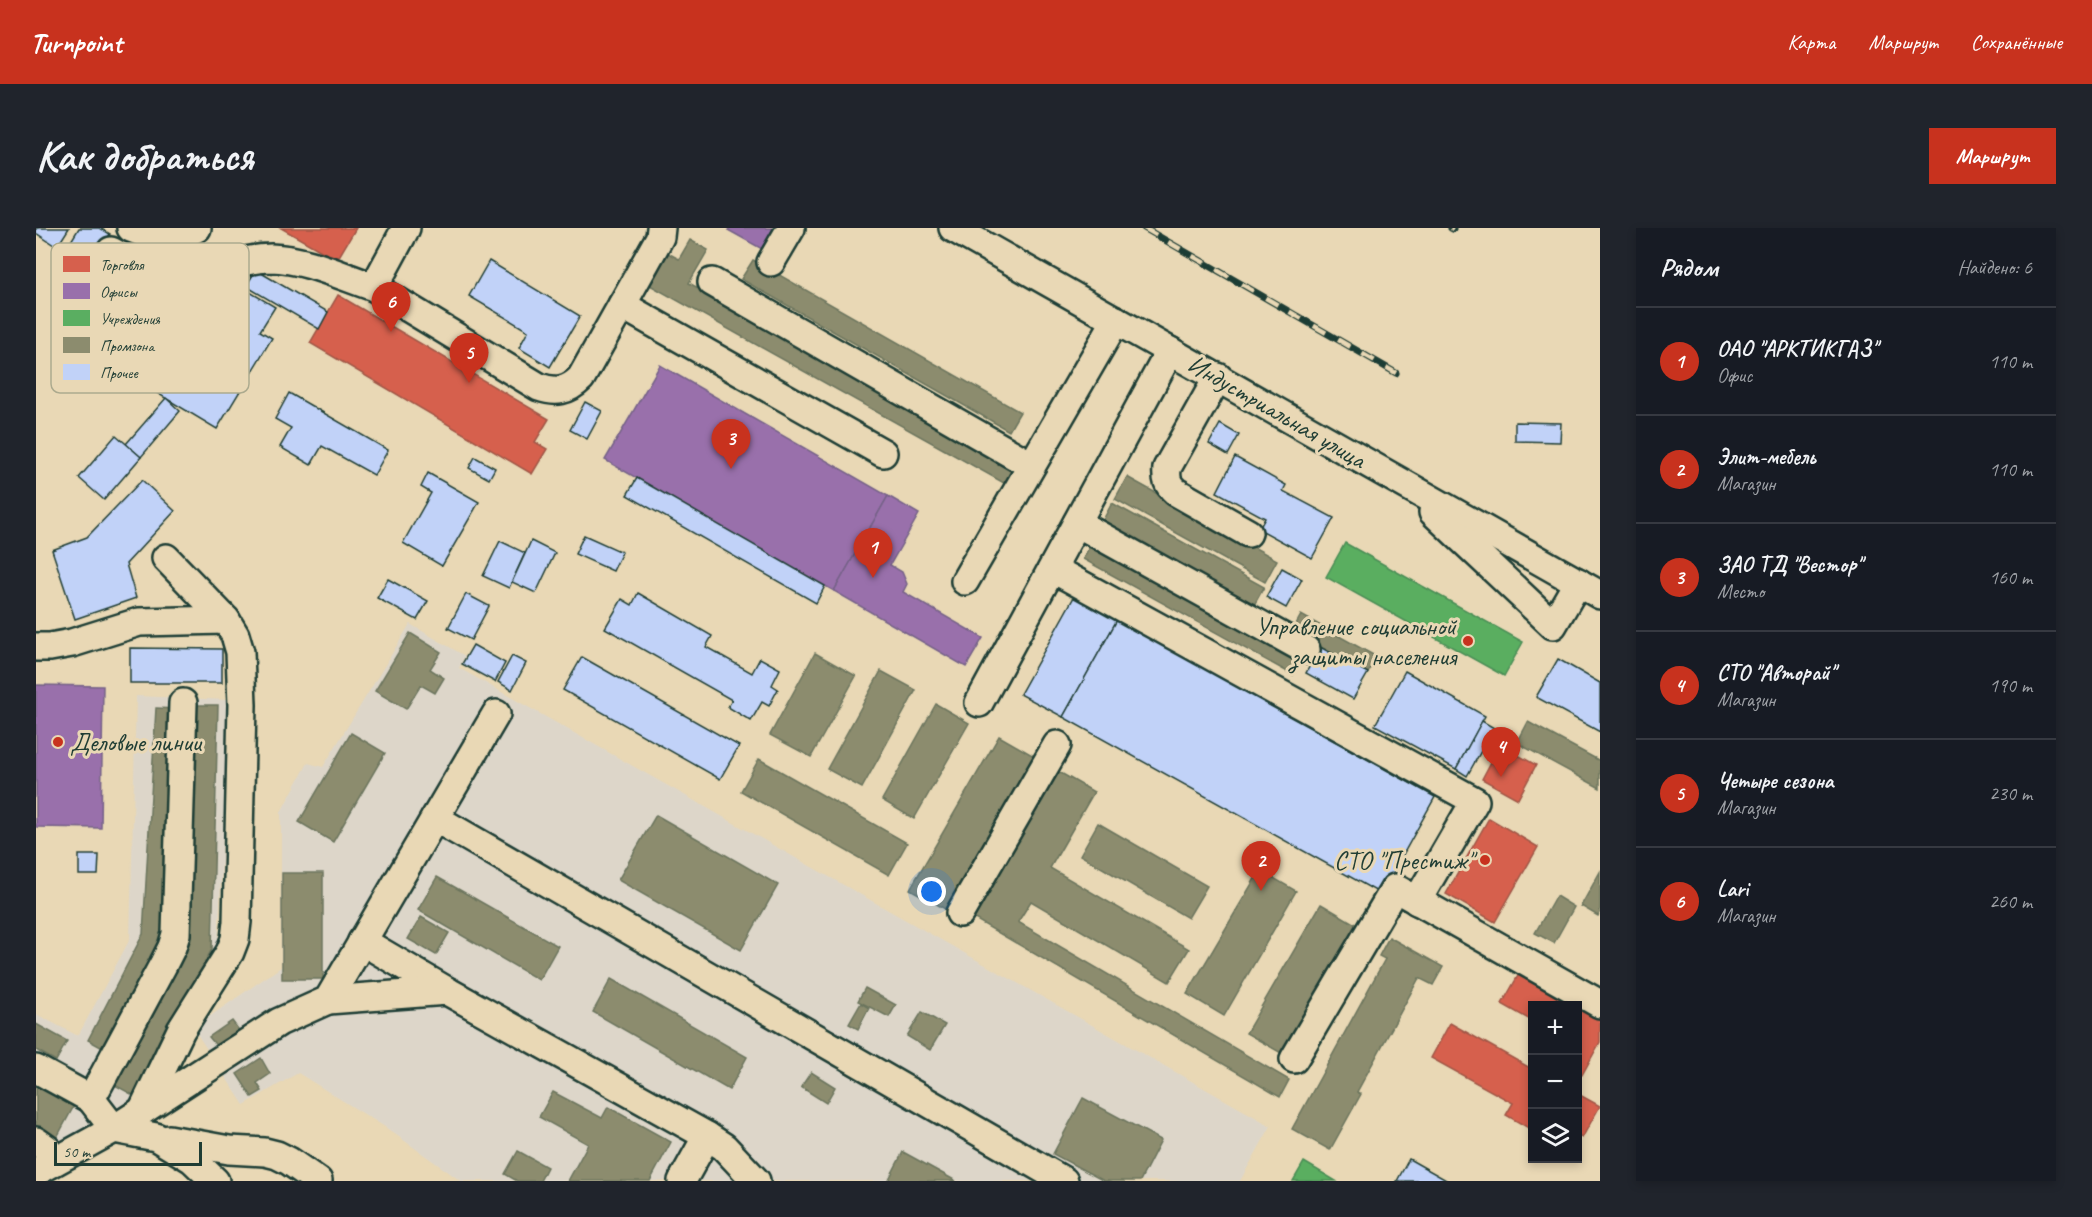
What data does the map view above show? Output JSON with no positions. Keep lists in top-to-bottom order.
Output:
{
  "streets": {
    "street": ["Индустриальная улица"]
  },
  "places": ["Управление социальной защиты населения", "Деловые линии", "СТО \"Престиж\""],
  "legend": [
    "Торговля",
    "Офисы",
    "Учреждения",
    "Промзона",
    "Прочее"
  ],
  "scale_bar": "50 m",
  "page": {
    "header": "Turnpoint",
    "nav": ["Карта", "Маршрут", "Сохранённые"],
    "buttons": "Маршрут",
    "title": "Как добраться",
    "heading": ["Рядом", "Найдено: 6"],
    "pins": [
      "6",
      "5",
      "3",
      "1",
      "4",
      "2"
    ],
    "list": [
      {
        "mark": "1",
        "name": "ОАО \"АРКТИКГАЗ\"",
        "note": "Офис",
        "value": "110 m"
      },
      {
        "mark": "2",
        "name": "Элит-мебель",
        "note": "Магазин",
        "value": "110 m"
      },
      {
        "mark": "3",
        "name": "ЗАО ТД \"Вестор\"",
        "note": "Место",
        "value": "160 m"
      },
      {
        "mark": "4",
        "name": "СТО \"Авторай\"",
        "note": "Магазин",
        "value": "190 m"
      },
      {
        "mark": "5",
        "name": "Четыре сезона",
        "note": "Магазин",
        "value": "230 m"
      },
      {
        "mark": "6",
        "name": "Lari",
        "note": "Магазин",
        "value": "260 m"
      }
    ],
    "map_buttons": ["+", "−"],
    "scale": "50 m"
  }
}
